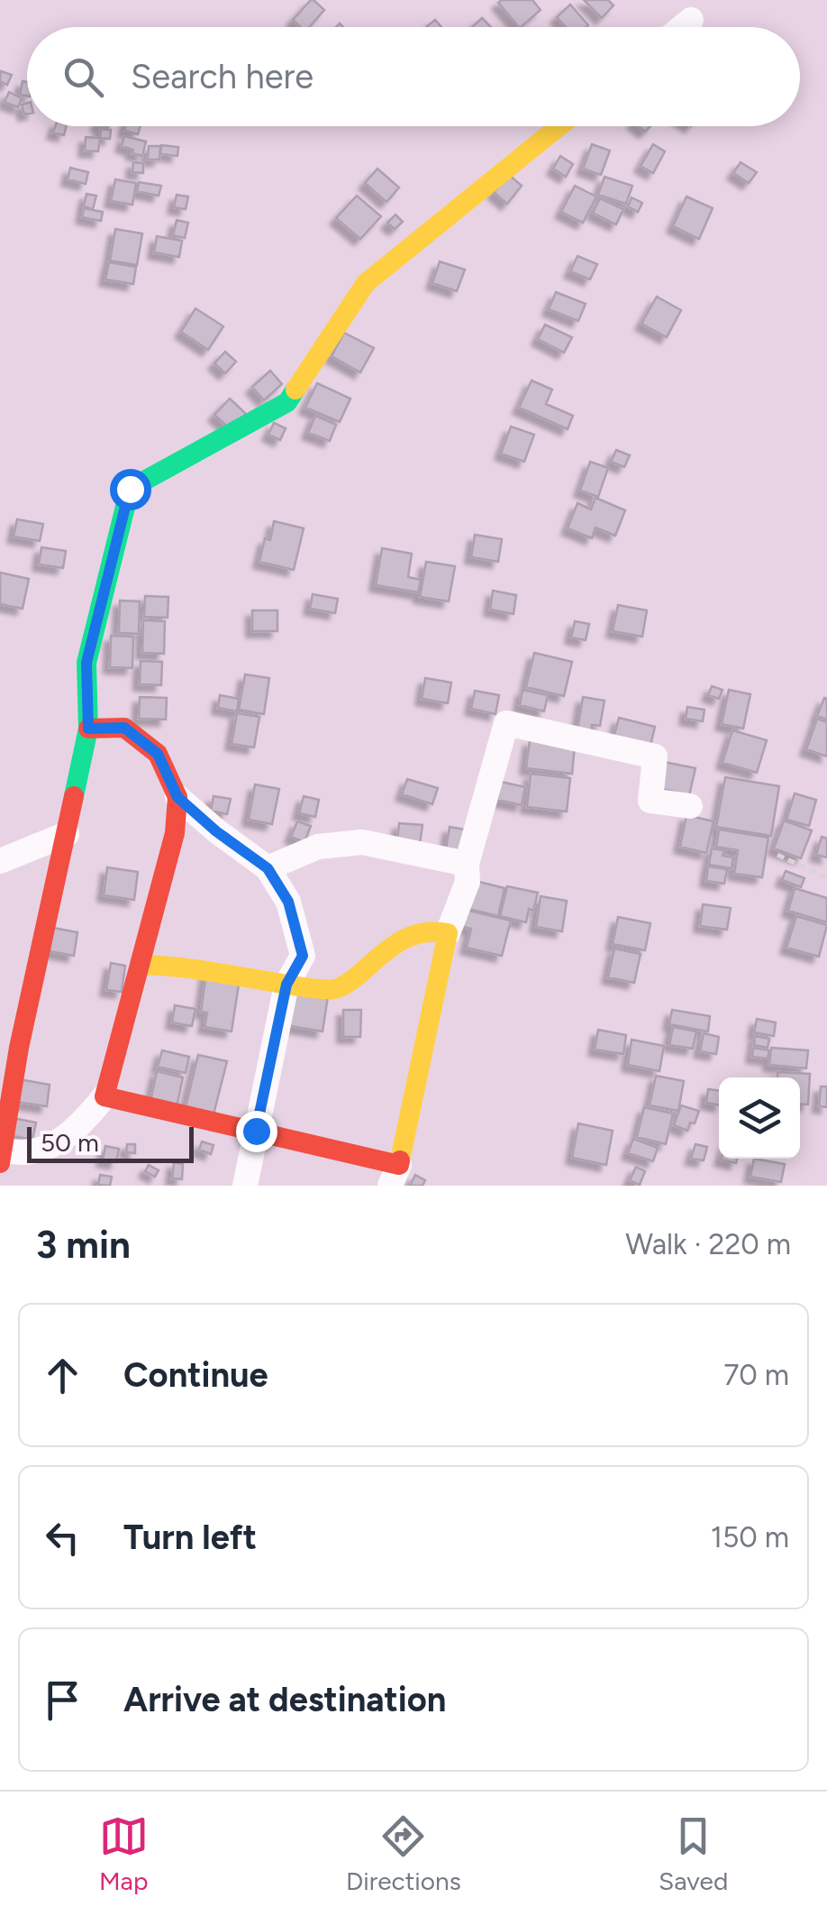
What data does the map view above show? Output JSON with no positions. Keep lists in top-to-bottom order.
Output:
{
  "scale_bar": "50 m",
  "page": {
    "search": "Search here",
    "scale": "50 m",
    "heading": ["3 min", "Walk · 220 m"],
    "list": [
      ["Continue", "70 m"],
      ["Turn left", "150 m"],
      "Arrive at destination"
    ],
    "nav": ["Map", "Directions", "Saved"]
  }
}
